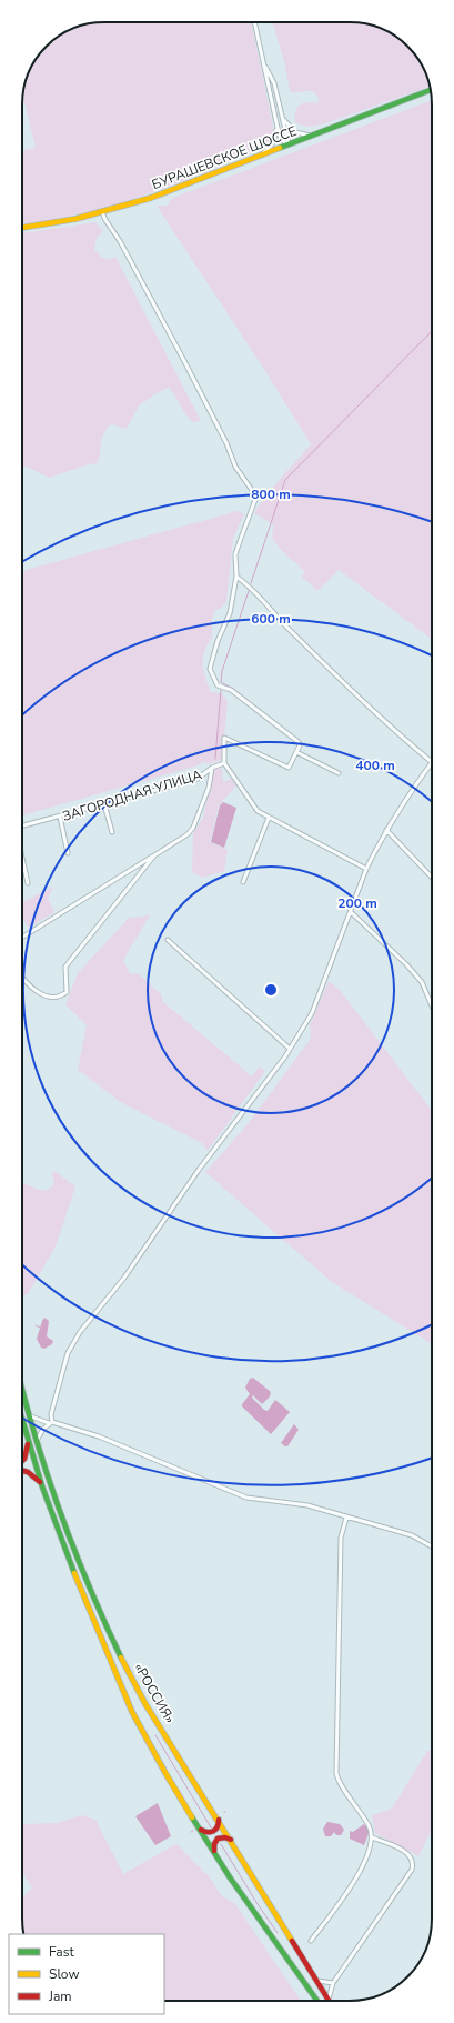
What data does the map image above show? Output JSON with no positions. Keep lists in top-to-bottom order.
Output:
{
  "streets": {
    "main road": ["БУРАШЕВСКОЕ ШОССЕ", "«РОССИЯ»"],
    "street": ["ЗАГОРОДНАЯ УЛИЦА"]
  },
  "legend": ["Fast", "Slow", "Jam"],
  "rings": [
    "800 m",
    "600 m",
    "400 m",
    "200 m"
  ]
}
